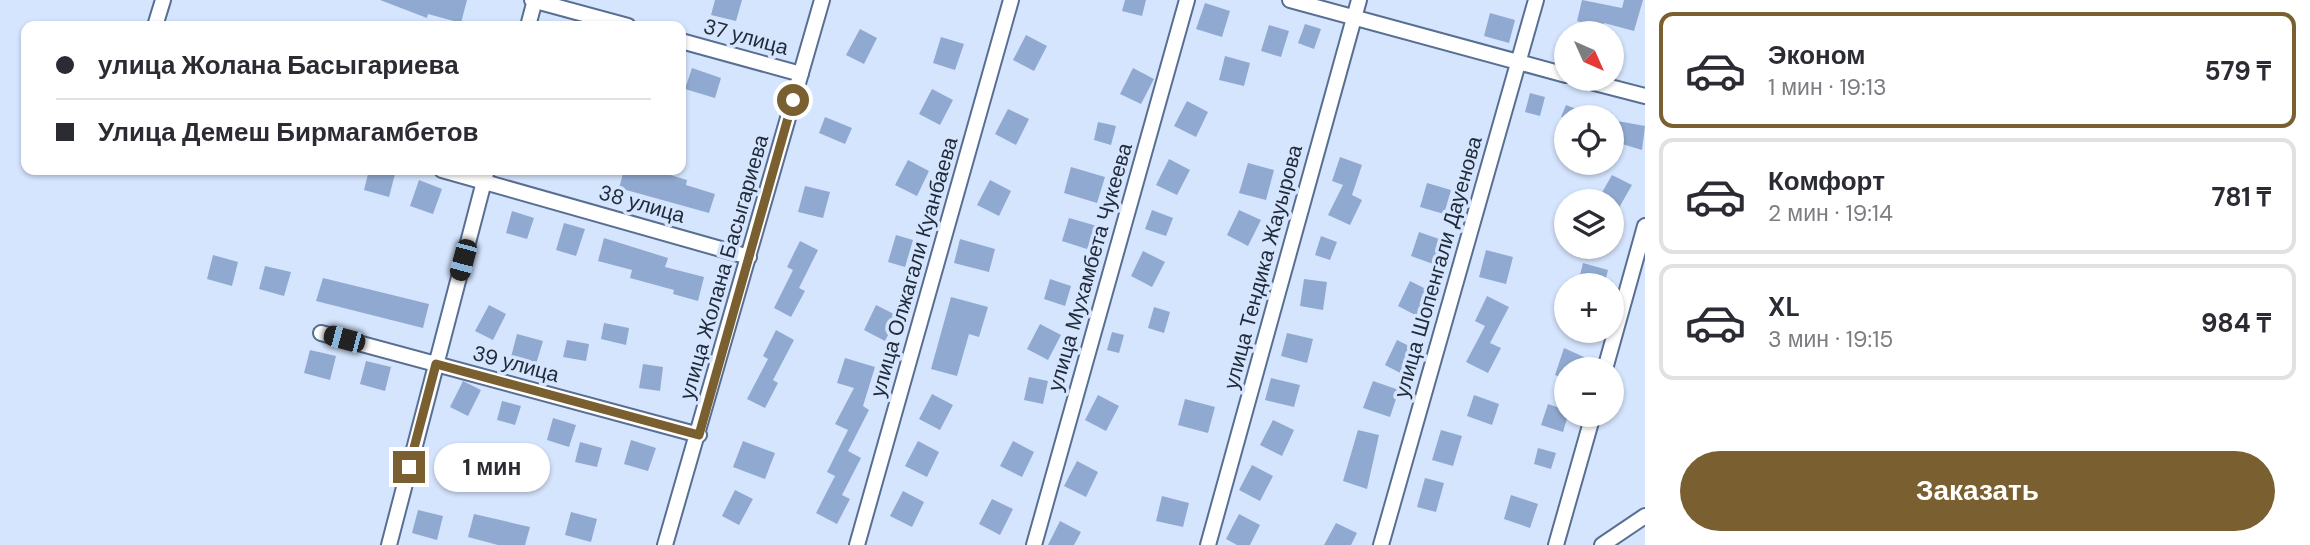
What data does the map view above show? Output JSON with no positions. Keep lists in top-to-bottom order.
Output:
{
  "streets": {
    "street": [
      "37 улица",
      "38 улица",
      "улица Жолана Басыгариева",
      "улица Олжагали Куанбаева",
      "улица Мухамбета Чукеева",
      "улица Тендика Жауырова",
      "улица Шопенгали Дауенова",
      "39 улица"
    ]
  },
  "crossings": [
    ["37 улица", "улица Жолана Басыгариева"],
    ["38 улица", "улица Жолана Басыгариева"],
    ["улица Жолана Басыгариева", "39 улица"]
  ],
  "north": "bottom right",
  "page": {
    "list": [
      {
        "name": "Эконом",
        "note": "1 мин · 19:13",
        "value": "579 ₸"
      },
      {
        "name": "Комфорт",
        "note": "2 мин · 19:14",
        "value": "781 ₸"
      },
      {
        "name": "XL",
        "note": "3 мин · 19:15",
        "value": "984 ₸"
      }
    ],
    "map_buttons": ["+", "−"],
    "banner": ["улица Жолана Басыгариева", "Улица Демеш Бирмагамбетов"],
    "buttons": "Заказать",
    "bubble": "1 мин"
  }
}
